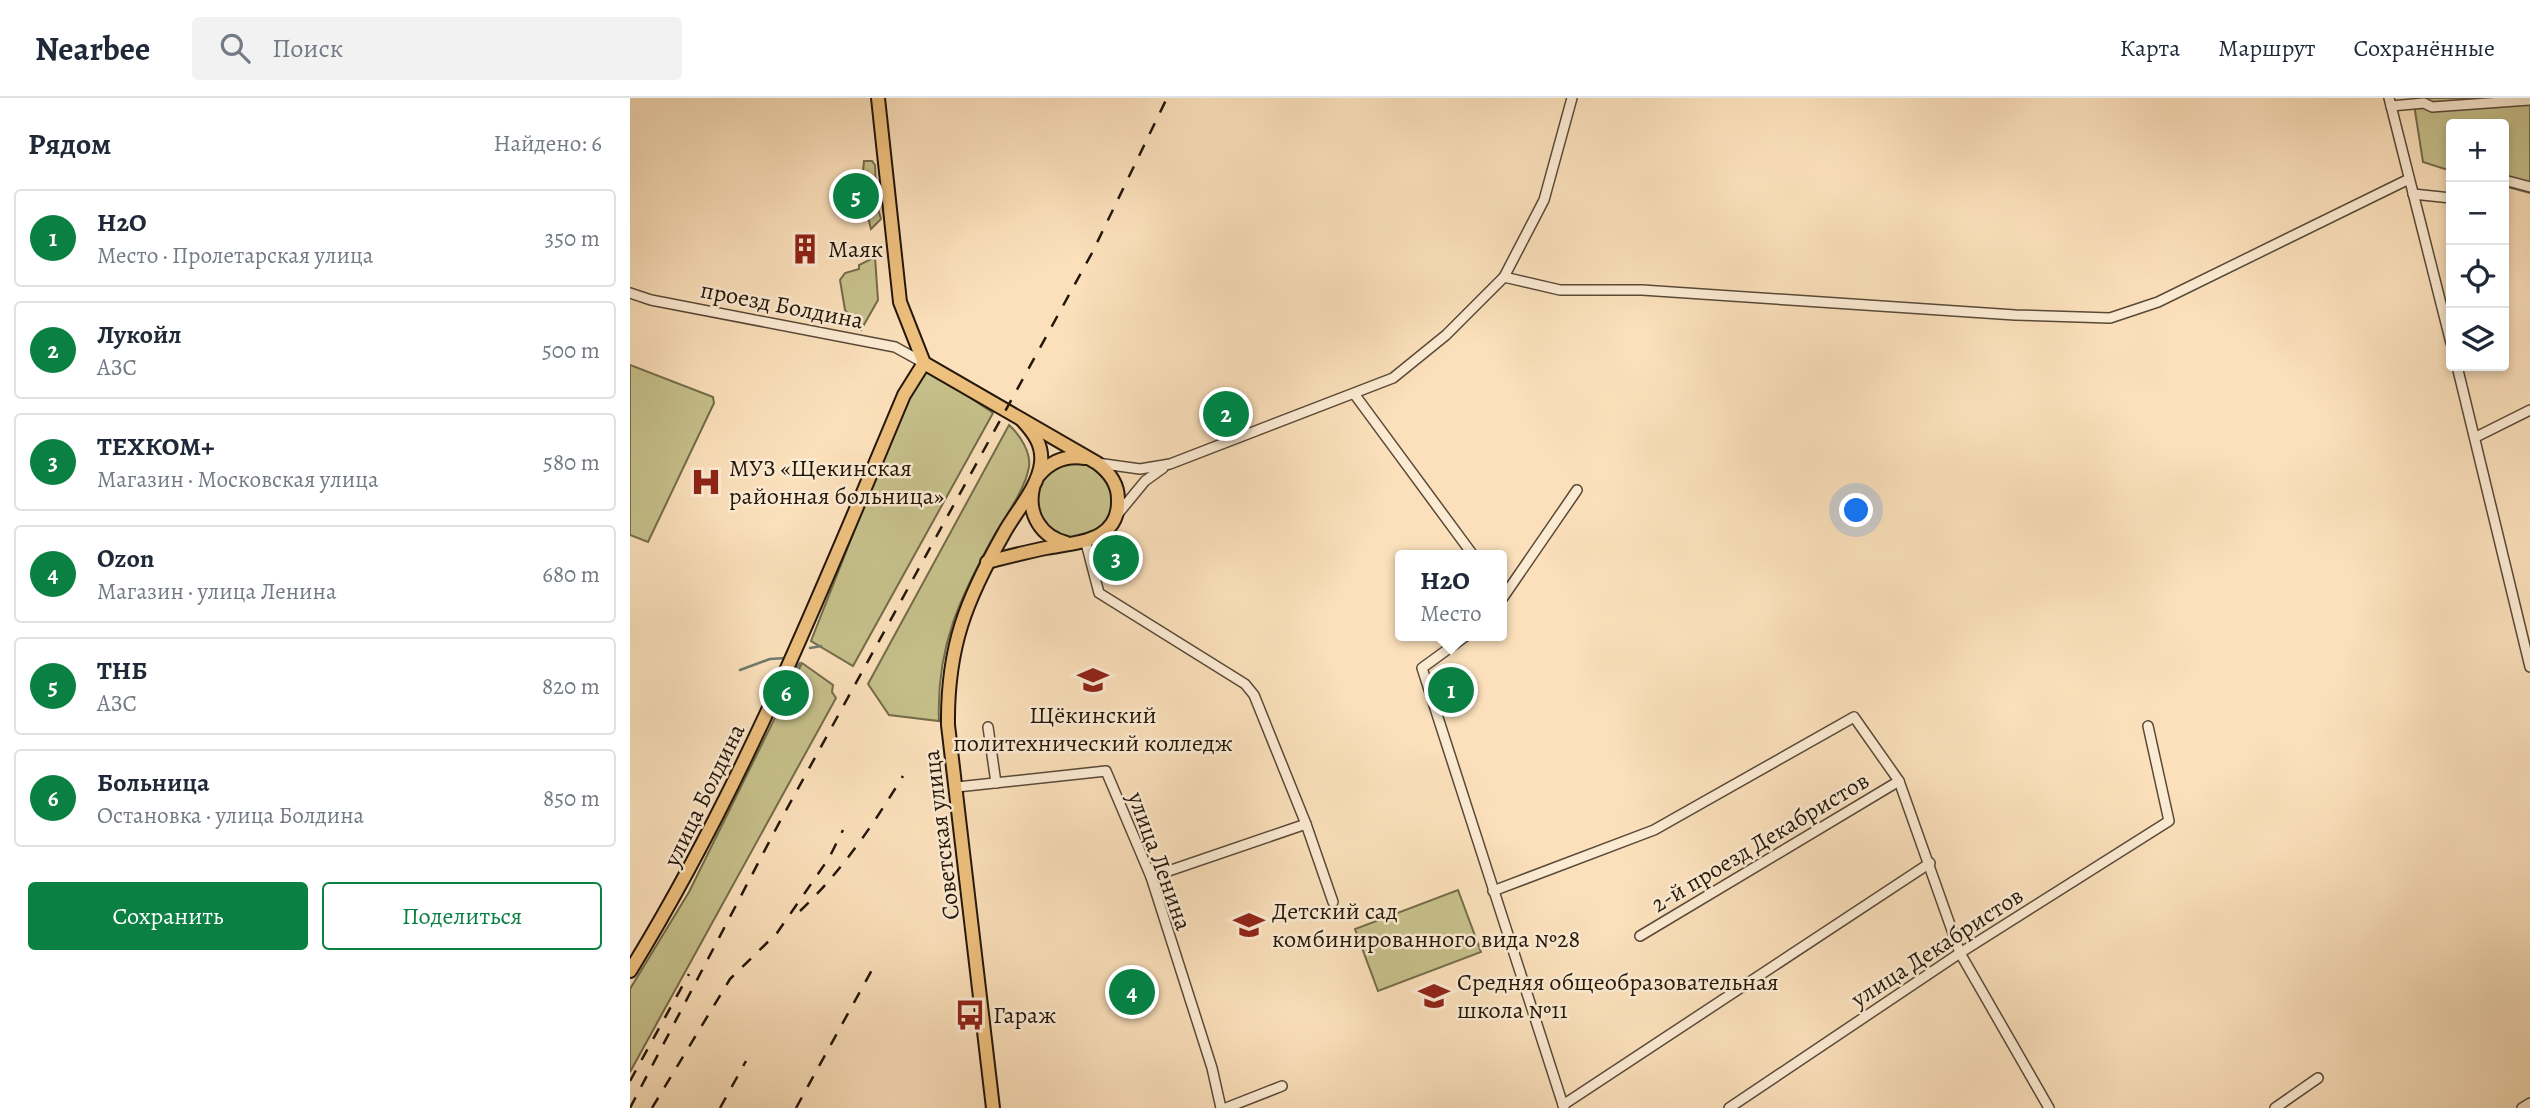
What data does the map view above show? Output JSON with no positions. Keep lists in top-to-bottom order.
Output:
{
  "streets": {
    "main road": ["улица Болдина", "Советская улица"],
    "street": [
      "проезд Болдина",
      "2-й проезд Декабристов",
      "улица Ленина",
      "улица Декабристов"
    ]
  },
  "crossings": [
    ["проезд Болдина", "улица Болдина"],
    ["Советская улица", "улица Ленина"]
  ],
  "places": {
    "building": ["Маяк"],
    "hospital": ["МУЗ «Щекинская районная больница»"],
    "school or university": ["Щёкинский политехнический колледж", "Детский сад комбинированного вида №28", "Средняя общеобразовательная школа №11"],
    "bus stop": ["Гараж"]
  },
  "page": {
    "header": "Nearbee",
    "search": "Поиск",
    "nav": ["Карта", "Маршрут", "Сохранённые"],
    "heading": ["Рядом", "Найдено: 6"],
    "map_buttons": ["+", "−"],
    "pins": [
      "5",
      "2",
      "3",
      "1",
      "6",
      "4"
    ],
    "list": [
      {
        "mark": "1",
        "name": "Н2О",
        "note": "Место · Пролетарская улица",
        "value": "350 m"
      },
      {
        "mark": "2",
        "name": "Лукойл",
        "note": "АЗС",
        "value": "500 m"
      },
      {
        "mark": "3",
        "name": "ТЕХКОМ+",
        "note": "Магазин · Московская улица",
        "value": "580 m"
      },
      {
        "mark": "4",
        "name": "Ozon",
        "note": "Магазин · улица Ленина",
        "value": "680 m"
      },
      {
        "mark": "5",
        "name": "ТНБ",
        "note": "АЗС",
        "value": "820 m"
      },
      {
        "mark": "6",
        "name": "Больница",
        "note": "Остановка · улица Болдина",
        "value": "850 m"
      }
    ],
    "popup": ["Н2О", "Место"],
    "buttons": ["Сохранить", "Поделиться"]
  }
}
